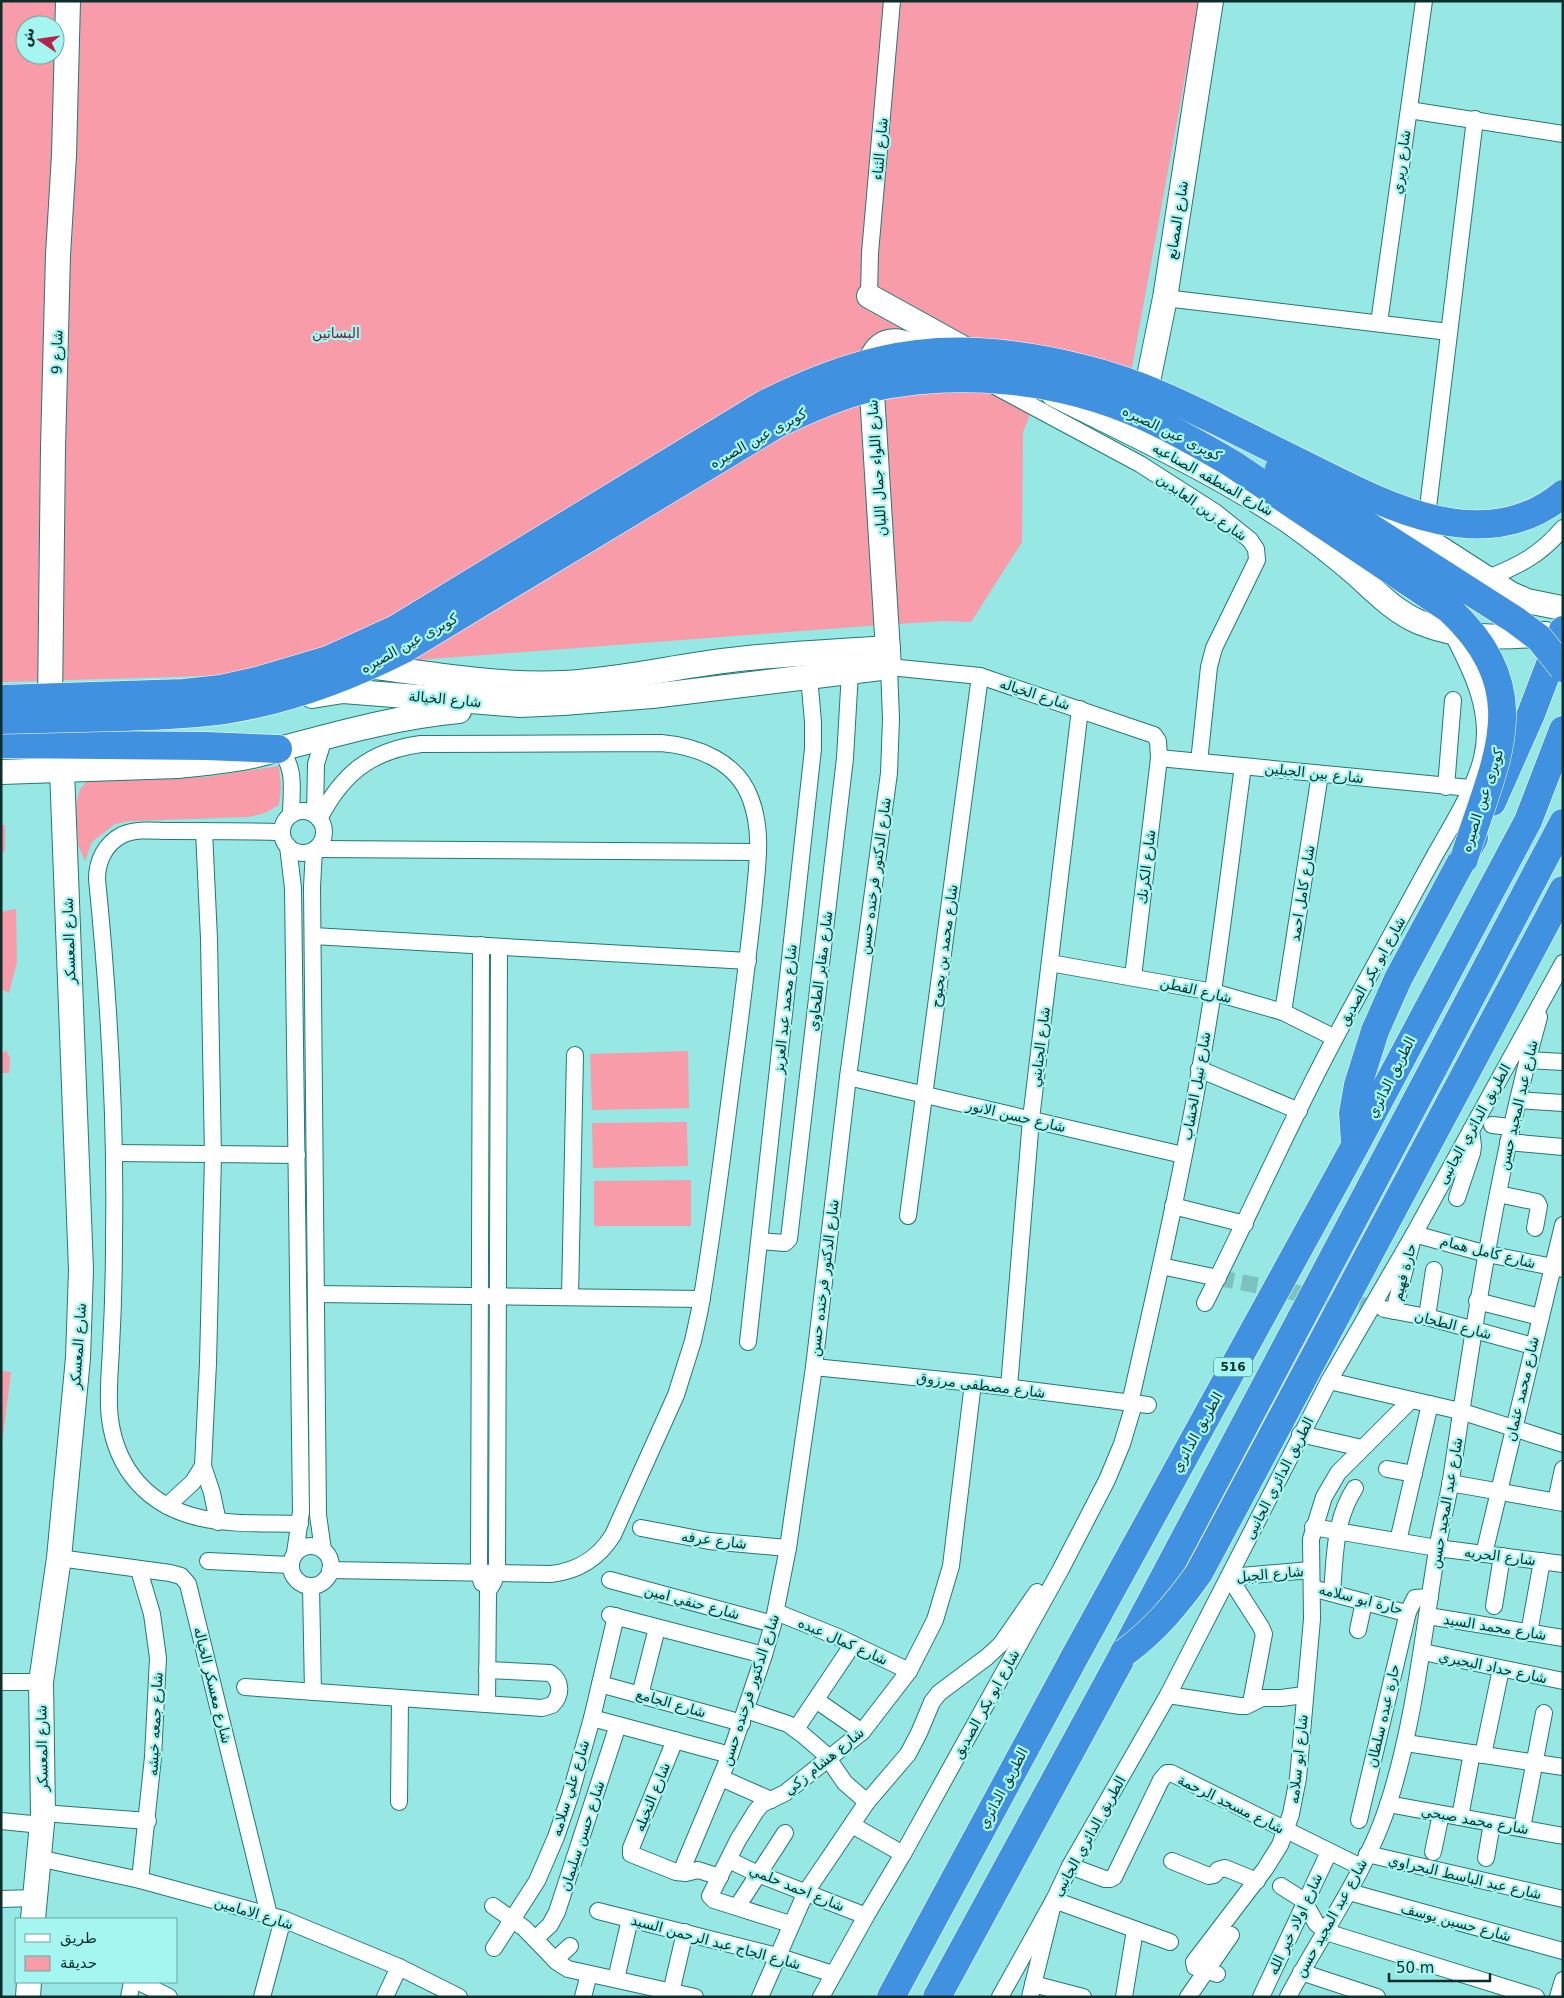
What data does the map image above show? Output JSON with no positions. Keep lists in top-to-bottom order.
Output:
{
  "streets": {
    "highway": ["كوبرى عين الصيره", "الطريق الدائري", "516"],
    "street": [
      "شارع الثناء",
      "شارع ريري",
      "شارع المصانع",
      "شارع 9",
      "شارع اللواء جمال اللبان",
      "شارع المنطقه الصناعيه",
      "شارع زين العابدين",
      "شارع الخياله",
      "شارع الخيالة",
      "شارع بين الجبلين",
      "شارع الكرنك",
      "شارع الدكتور فرخنده حسن",
      "شارع كامل احمد",
      "شارع المعسكر",
      "شارع محمد بن بحبوح",
      "شارع مقابر الطحاوى",
      "شارع ابو بكر الصديق",
      "شارع القطن",
      "شارع محمد عبد العزيز",
      "شارع الجنايني",
      "شارع نبيل الخشاب",
      "شارع عبد المجيد حسن",
      "شارع حسن الانور",
      "الطريق الدائري الجانبى",
      "شارع كامل همام",
      "حارة فهيم",
      "شارع الطحان",
      "شارع مصطفى مرزوق",
      "شارع محمد عثمان",
      "شارع عرفه",
      "شارع الحريه",
      "شارع الجبل",
      "حارة ابو سلامه",
      "شارع حنفي امين",
      "شارع محمد السيد",
      "شارع كمال عبده",
      "شارع حداد البحيري",
      "شارع معسكر الخياله",
      "شارع الجامع",
      "حارة عبده سلطان",
      "شارع جمعه خيشه",
      "شارع ابو سلامه",
      "شارع هشام زكي",
      "شارع علي سلامه",
      "شارع النخيله",
      "شارع مسجد الرحمة",
      "شارع محمد صبحي",
      "شارع حسن سليمان",
      "شارع عبد الباسط البحراوي",
      "شارع احمد حلمي",
      "شارع الامامين",
      "شارع حسين يوسف",
      "شارع اولاد خير الله",
      "شارع الحاج عبد الرحمن السيد"
    ]
  },
  "crossings": [
    ["شارع الثناء", "شارع المنطقه الصناعيه"],
    ["شارع المصانع", "شارع المنطقه الصناعيه"],
    ["شارع 9", "شارع الخيالة"],
    ["شارع اللواء جمال اللبان", "شارع المنطقه الصناعيه"],
    ["شارع اللواء جمال اللبان", "شارع زين العابدين"],
    ["شارع اللواء جمال اللبان", "شارع الخياله"],
    ["شارع اللواء جمال اللبان", "شارع الخيالة"],
    ["شارع اللواء جمال اللبان", "شارع الدكتور فرخنده حسن"],
    ["شارع المنطقه الصناعيه", "شارع زين العابدين"],
    ["شارع المنطقه الصناعيه", "شارع ابو بكر الصديق"],
    ["شارع زين العابدين", "شارع بين الجبلين"],
    ["شارع الخياله", "شارع الخيالة"],
    ["شارع الخياله", "شارع بين الجبلين"],
    ["شارع الخياله", "شارع الكرنك"],
    ["شارع الخياله", "شارع الدكتور فرخنده حسن"],
    ["شارع الخياله", "شارع محمد بن بحبوح"],
    ["شارع الخياله", "شارع الجنايني"],
    ["شارع الخيالة", "شارع الدكتور فرخنده حسن"],
    ["شارع الخيالة", "شارع مقابر الطحاوى"],
    ["شارع الخيالة", "شارع محمد عبد العزيز"],
    ["شارع بين الجبلين", "شارع الكرنك"],
    ["شارع بين الجبلين", "شارع كامل احمد"],
    ["شارع بين الجبلين", "شارع ابو بكر الصديق"],
    ["شارع بين الجبلين", "شارع نبيل الخشاب"],
    ["شارع الكرنك", "شارع القطن"],
    ["شارع الدكتور فرخنده حسن", "شارع حسن الانور"],
    ["شارع الدكتور فرخنده حسن", "شارع مصطفى مرزوق"],
    ["شارع الدكتور فرخنده حسن", "شارع عرفه"],
    ["شارع الدكتور فرخنده حسن", "شارع حنفي امين"],
    ["شارع الدكتور فرخنده حسن", "شارع كمال عبده"],
    ["شارع الدكتور فرخنده حسن", "شارع الجامع"],
    ["شارع الدكتور فرخنده حسن", "شارع النخيله"],
    ["شارع كامل احمد", "شارع القطن"],
    ["شارع المعسكر", "شارع معسكر الخياله"],
    ["شارع المعسكر", "شارع الامامين"],
    ["شارع محمد بن بحبوح", "شارع حسن الانور"],
    ["شارع مقابر الطحاوى", "شارع محمد عبد العزيز"],
    ["شارع ابو بكر الصديق", "شارع القطن"],
    ["شارع ابو بكر الصديق", "شارع نبيل الخشاب"],
    ["شارع ابو بكر الصديق", "شارع مصطفى مرزوق"],
    ["شارع ابو بكر الصديق", "شارع احمد حلمي"],
    ["شارع ابو بكر الصديق", "شارع الحاج عبد الرحمن السيد"],
    ["شارع القطن", "شارع الجنايني"],
    ["شارع القطن", "شارع نبيل الخشاب"],
    ["شارع الجنايني", "شارع حسن الانور"],
    ["شارع الجنايني", "شارع مصطفى مرزوق"],
    ["شارع نبيل الخشاب", "شارع حسن الانور"],
    ["شارع نبيل الخشاب", "شارع مصطفى مرزوق"],
    ["شارع عبد المجيد حسن", "الطريق الدائري الجانبى"],
    ["شارع عبد المجيد حسن", "شارع كامل همام"],
    ["شارع عبد المجيد حسن", "شارع الطحان"],
    ["شارع عبد المجيد حسن", "شارع الحريه"],
    ["شارع عبد المجيد حسن", "حارة ابو سلامه"],
    ["شارع عبد المجيد حسن", "شارع محمد السيد"],
    ["شارع عبد المجيد حسن", "شارع حداد البحيري"],
    ["شارع عبد المجيد حسن", "شارع مسجد الرحمة"],
    ["شارع عبد المجيد حسن", "شارع محمد صبحي"],
    ["شارع عبد المجيد حسن", "شارع عبد الباسط البحراوي"],
    ["شارع عبد المجيد حسن", "شارع حسين يوسف"],
    ["الطريق الدائري الجانبى", "شارع كامل همام"],
    ["الطريق الدائري الجانبى", "حارة فهيم"],
    ["الطريق الدائري الجانبى", "شارع الطحان"],
    ["الطريق الدائري الجانبى", "شارع الجبل"],
    ["الطريق الدائري الجانبى", "شارع مسجد الرحمة"],
    ["شارع كامل همام", "حارة فهيم"],
    ["شارع كامل همام", "شارع محمد عثمان"],
    ["حارة فهيم", "شارع الطحان"],
    ["شارع الطحان", "شارع محمد عثمان"],
    ["شارع مصطفى مرزوق", "شارع هشام زكي"],
    ["شارع محمد عثمان", "شارع الحريه"],
    ["شارع الجبل", "شارع ابو سلامه"],
    ["حارة ابو سلامه", "حارة عبده سلطان"],
    ["حارة ابو سلامه", "شارع ابو سلامه"],
    ["شارع حنفي امين", "شارع كمال عبده"],
    ["شارع كمال عبده", "شارع هشام زكي"],
    ["شارع معسكر الخياله", "شارع جمعه خيشه"],
    ["شارع معسكر الخياله", "شارع الامامين"],
    ["شارع الجامع", "شارع هشام زكي"],
    ["شارع الجامع", "شارع علي سلامه"],
    ["شارع جمعه خيشه", "شارع الامامين"],
    ["شارع ابو سلامه", "شارع مسجد الرحمة"],
    ["شارع هشام زكي", "شارع احمد حلمي"],
    ["شارع مسجد الرحمة", "شارع عبد الباسط البحراوي"],
    ["شارع مسجد الرحمة", "شارع اولاد خير الله"]
  ],
  "parks": ["البساتين"],
  "legend": ["طريق", "حديقة"],
  "scale_bar": "50 m",
  "north": "left"
}
